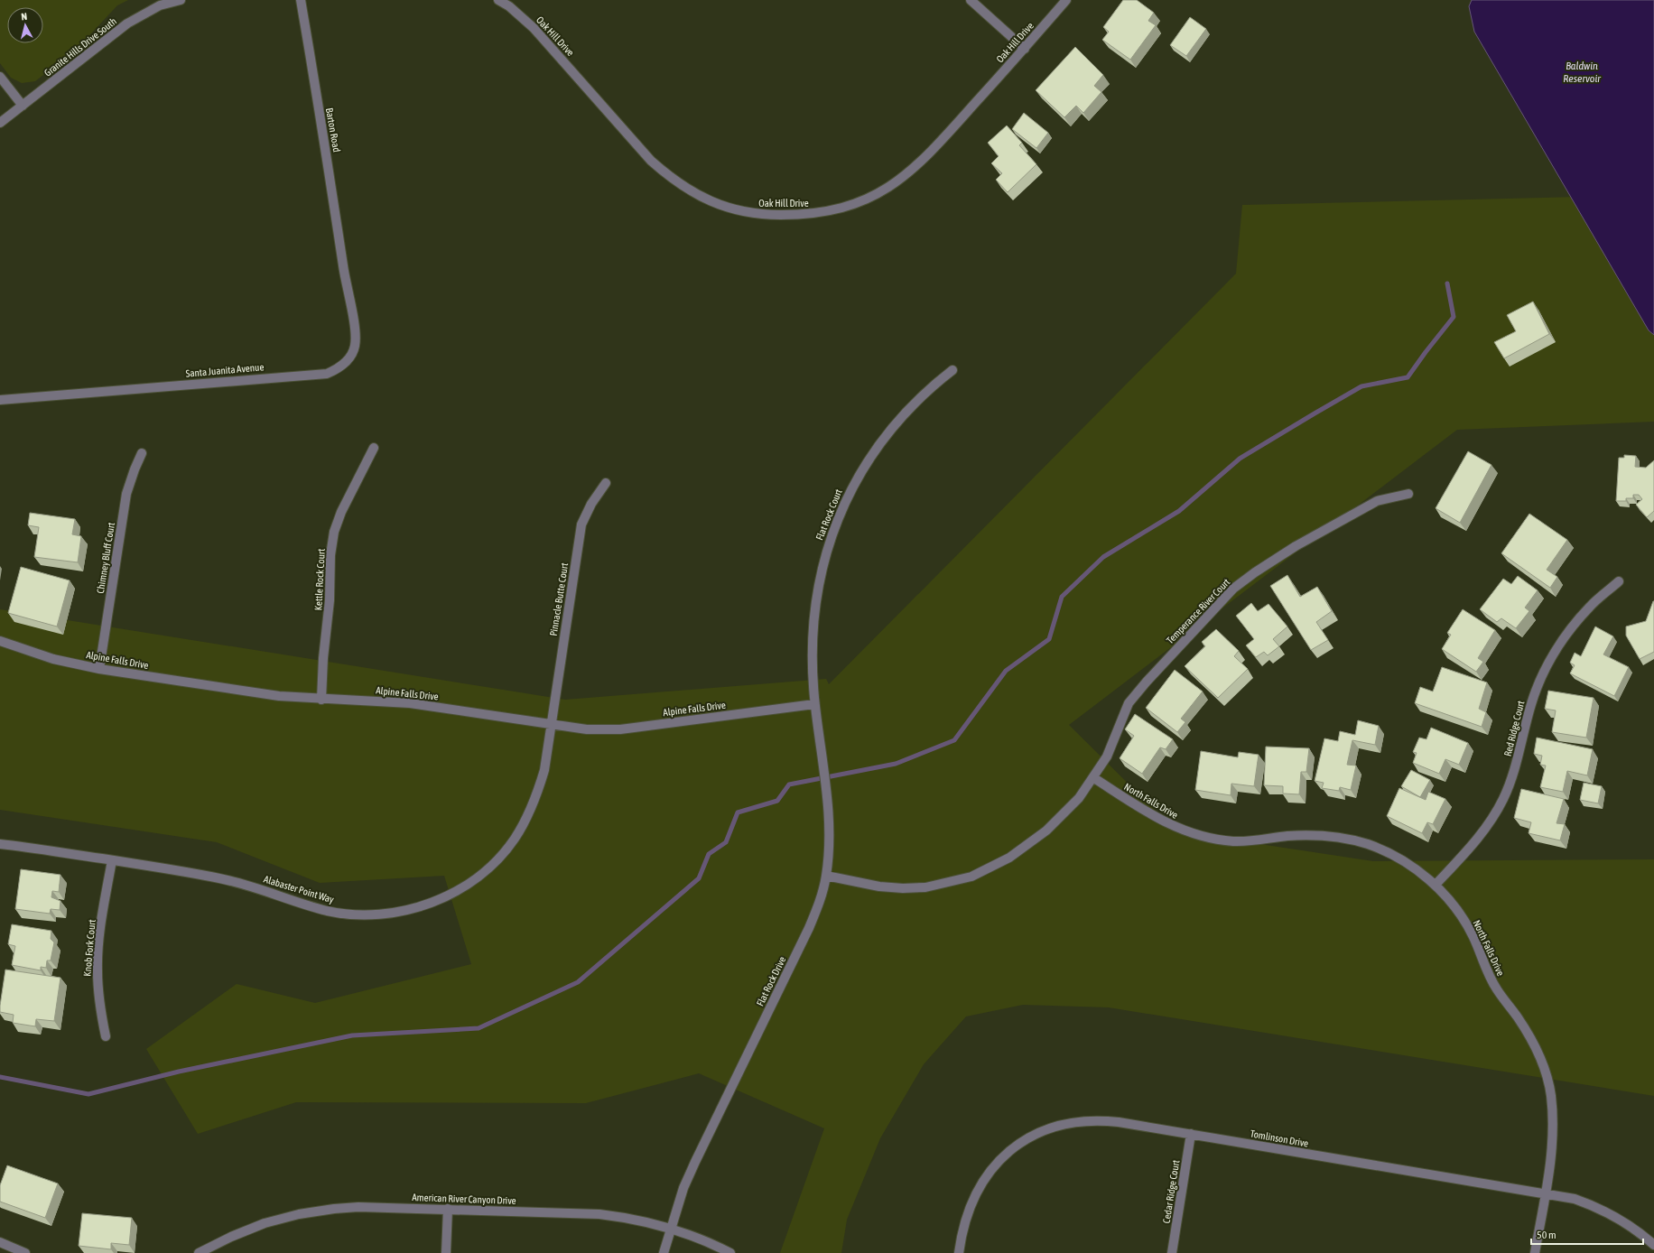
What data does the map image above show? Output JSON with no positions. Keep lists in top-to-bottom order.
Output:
{
  "streets": {
    "street": [
      "Oak Hill Drive",
      "Granite Hills Drive South",
      "Barton Road",
      "Santa Juanita Avenue",
      "Flat Rock Court",
      "Chimney Bluff Court",
      "Kettle Rock Court",
      "Pinnacle Butte Court",
      "Temperance River Court",
      "Alpine Falls Drive",
      "Red Ridge Court",
      "North Falls Drive",
      "Alabaster Point Way",
      "Knob Fork Court",
      "Flat Rock Drive",
      "Tomlinson Drive",
      "Cedar Ridge Court",
      "American River Canyon Drive"
    ]
  },
  "crossings": [
    ["Barton Road", "Santa Juanita Avenue"],
    ["Flat Rock Court", "Alpine Falls Drive"],
    ["Flat Rock Court", "Flat Rock Drive"],
    ["Chimney Bluff Court", "Alpine Falls Drive"],
    ["Kettle Rock Court", "Alpine Falls Drive"],
    ["Pinnacle Butte Court", "Alpine Falls Drive"],
    ["Pinnacle Butte Court", "Alabaster Point Way"],
    ["Temperance River Court", "North Falls Drive"],
    ["Temperance River Court", "Flat Rock Drive"],
    ["Alpine Falls Drive", "Alabaster Point Way"],
    ["Alpine Falls Drive", "Flat Rock Drive"],
    ["Red Ridge Court", "North Falls Drive"],
    ["North Falls Drive", "Tomlinson Drive"],
    ["Alabaster Point Way", "Knob Fork Court"],
    ["Flat Rock Drive", "American River Canyon Drive"],
    ["Tomlinson Drive", "Cedar Ridge Court"]
  ],
  "water": ["Baldwin Reservoir"],
  "scale_bar": "50 m",
  "north": "top"
}
